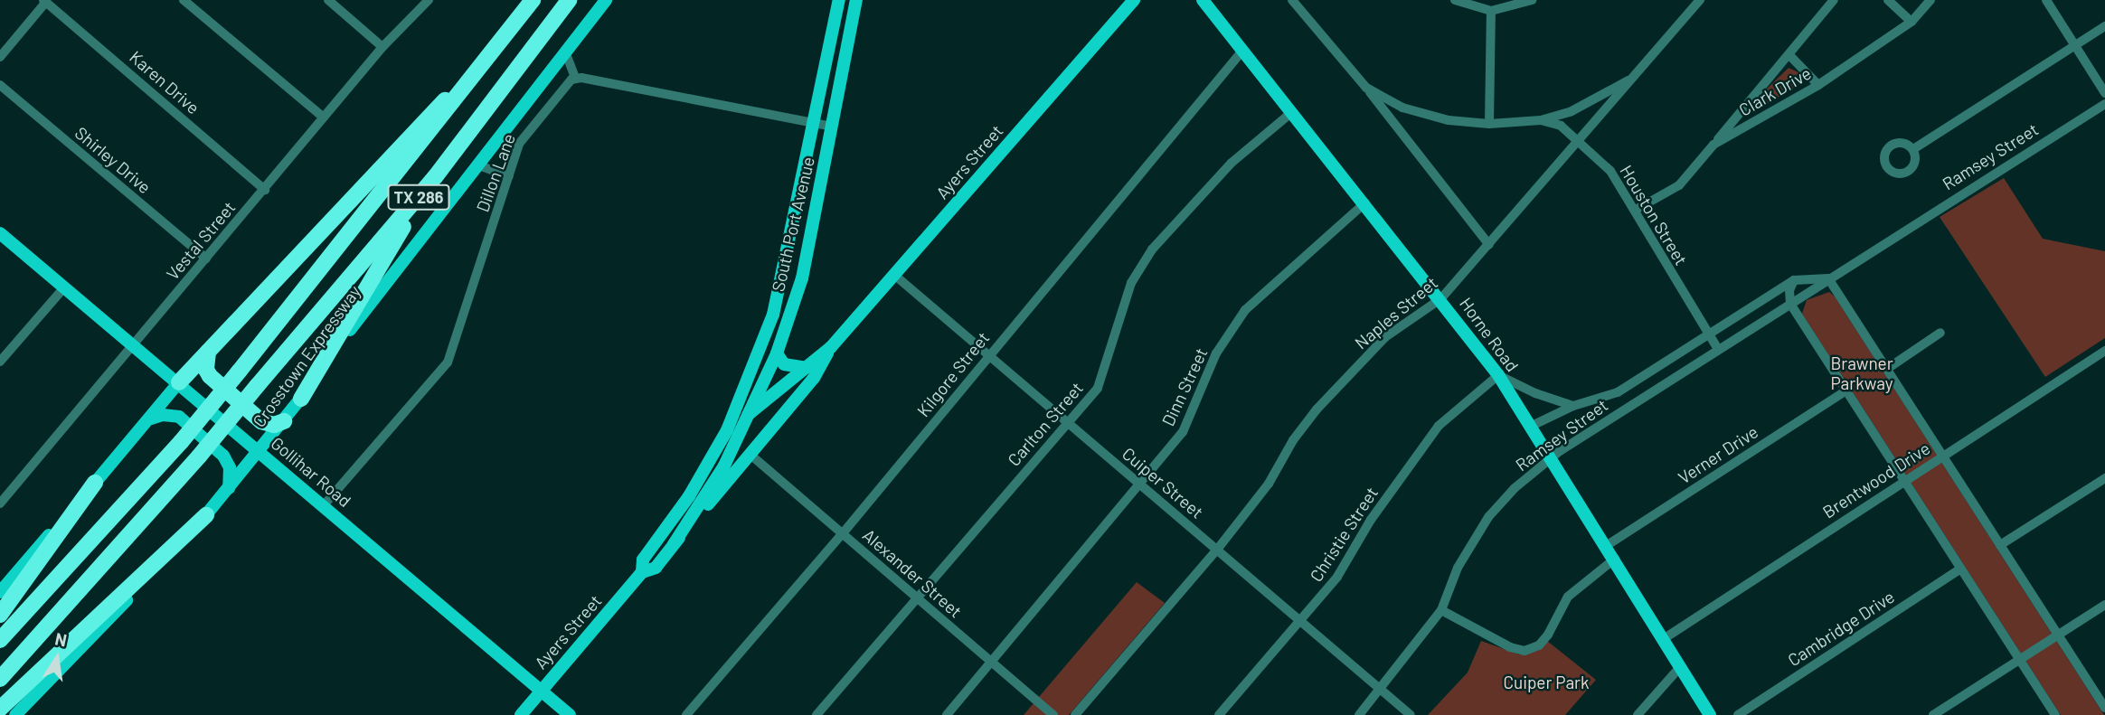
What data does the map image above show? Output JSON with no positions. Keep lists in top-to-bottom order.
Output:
{
  "streets": {
    "highway": ["TX 286", "Crosstown Expressway"],
    "main road": [
      "Ayers Street",
      "South Port Avenue",
      "Horne Road",
      "Gollihar Road"
    ],
    "street": [
      "Karen Drive",
      "Clark Drive",
      "Ramsey Street",
      "Shirley Drive",
      "Dillon Lane",
      "Houston Street",
      "Vestal Street",
      "Naples Street",
      "Kilgore Street",
      "Dinn Street",
      "Carlton Street",
      "Verner Drive",
      "Brentwood Drive",
      "Cuiper Street",
      "Christie Street",
      "Alexander Street",
      "Cambridge Drive"
    ]
  },
  "crossings": [
    ["Karen Drive", "Vestal Street"],
    ["Clark Drive", "Houston Street"],
    ["Ramsey Street", "Houston Street"],
    ["Ramsey Street", "Horne Road"],
    ["Ramsey Street", "Cuiper Street"],
    ["Shirley Drive", "Vestal Street"],
    ["Ayers Street", "South Port Avenue"],
    ["Ayers Street", "Gollihar Road"],
    ["Ayers Street", "Cuiper Street"],
    ["Ayers Street", "Alexander Street"],
    ["Dillon Lane", "Gollihar Road"],
    ["Houston Street", "Naples Street"],
    ["Vestal Street", "Gollihar Road"],
    ["Naples Street", "Horne Road"],
    ["Naples Street", "Cuiper Street"],
    ["Horne Road", "Kilgore Street"],
    ["Horne Road", "Dinn Street"],
    ["Horne Road", "Carlton Street"],
    ["Horne Road", "Verner Drive"],
    ["Horne Road", "Brentwood Drive"],
    ["Horne Road", "Christie Street"],
    ["Crosstown Expressway", "Gollihar Road"],
    ["Kilgore Street", "Cuiper Street"],
    ["Kilgore Street", "Alexander Street"],
    ["Dinn Street", "Cuiper Street"],
    ["Dinn Street", "Alexander Street"],
    ["Carlton Street", "Cuiper Street"],
    ["Carlton Street", "Alexander Street"],
    ["Cuiper Street", "Christie Street"]
  ],
  "parks": ["Brawner Parkway", "Cuiper Park"],
  "north": "top"
}
